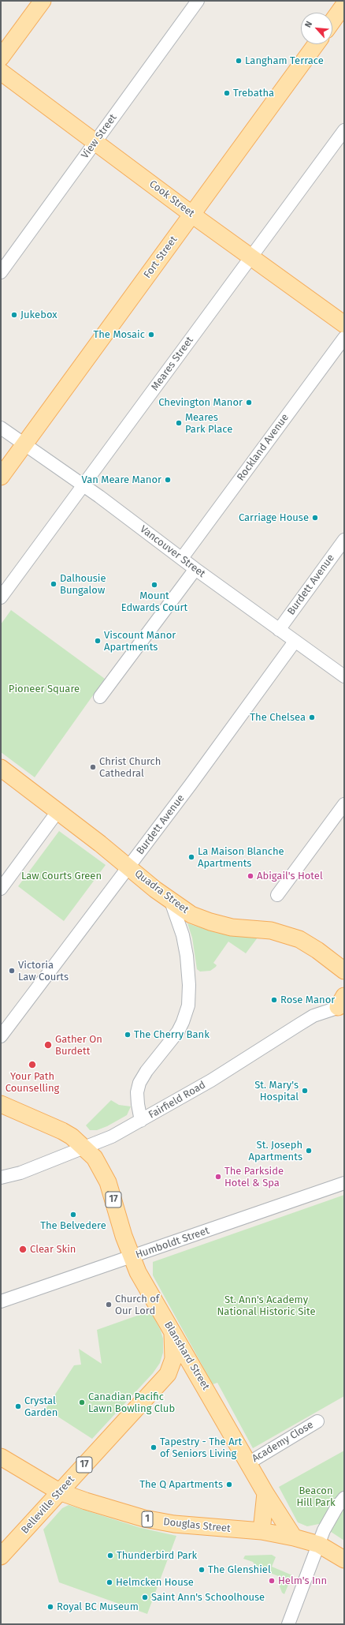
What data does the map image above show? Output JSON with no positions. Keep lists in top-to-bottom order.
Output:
{
  "streets": {
    "main road": [
      "Cook Street",
      "Fort Street",
      "Quadra Street",
      "17",
      "Blanshard Street",
      "Belleville Street",
      "1",
      "Douglas Street"
    ],
    "street": [
      "View Street",
      "Meares Street",
      "Rockland Avenue",
      "Vancouver Street",
      "Burdett Avenue",
      "Fairfield Road",
      "Humboldt Street",
      "Academy Close"
    ]
  },
  "crossings": [
    ["View Street", "Cook Street"],
    ["Cook Street", "Fort Street"],
    ["Cook Street", "Meares Street"],
    ["Fort Street", "Vancouver Street"],
    ["Meares Street", "Vancouver Street"],
    ["Rockland Avenue", "Vancouver Street"],
    ["Vancouver Street", "Burdett Avenue"],
    ["Burdett Avenue", "Quadra Street"],
    ["Fairfield Road", "Blanshard Street"],
    ["Humboldt Street", "Blanshard Street"],
    ["Blanshard Street", "Academy Close"],
    ["Blanshard Street", "Belleville Street"],
    ["Blanshard Street", "Douglas Street"],
    ["Belleville Street", "Douglas Street"]
  ],
  "parks": [
    "Pioneer Square",
    "Law Courts Green",
    "St. Ann's Academy National Historic Site",
    "Beacon Hill Park"
  ],
  "places": [
    "Langham Terrace",
    "Trebatha",
    "Jukebox",
    "The Mosaic",
    "Chevington Manor",
    "Meares Park Place",
    "Van Meare Manor",
    "Carriage House",
    "Dalhousie Bungalow",
    "Mount Edwards Court",
    "Viscount Manor Apartments",
    "The Chelsea",
    "Christ Church Cathedral",
    "La Maison Blanche Apartments",
    "Abigail's Hotel",
    "Victoria Law Courts",
    "Rose Manor",
    "The Cherry Bank",
    "Gather On Burdett",
    "Your Path Counselling",
    "St. Mary's Hospital",
    "St. Joseph Apartments",
    "The Parkside Hotel & Spa",
    "The Belvedere",
    "Clear Skin",
    "Church of Our Lord",
    "Canadian Pacific Lawn Bowling Club",
    "Crystal Garden",
    "Tapestry - The Art of Seniors Living",
    "The Q Apartments",
    "Thunderbird Park",
    "The Glenshiel",
    "Helm's Inn",
    "Helmcken House",
    "Saint Ann's Schoolhouse",
    "Royal BC Museum"
  ],
  "north": "top left"
}
